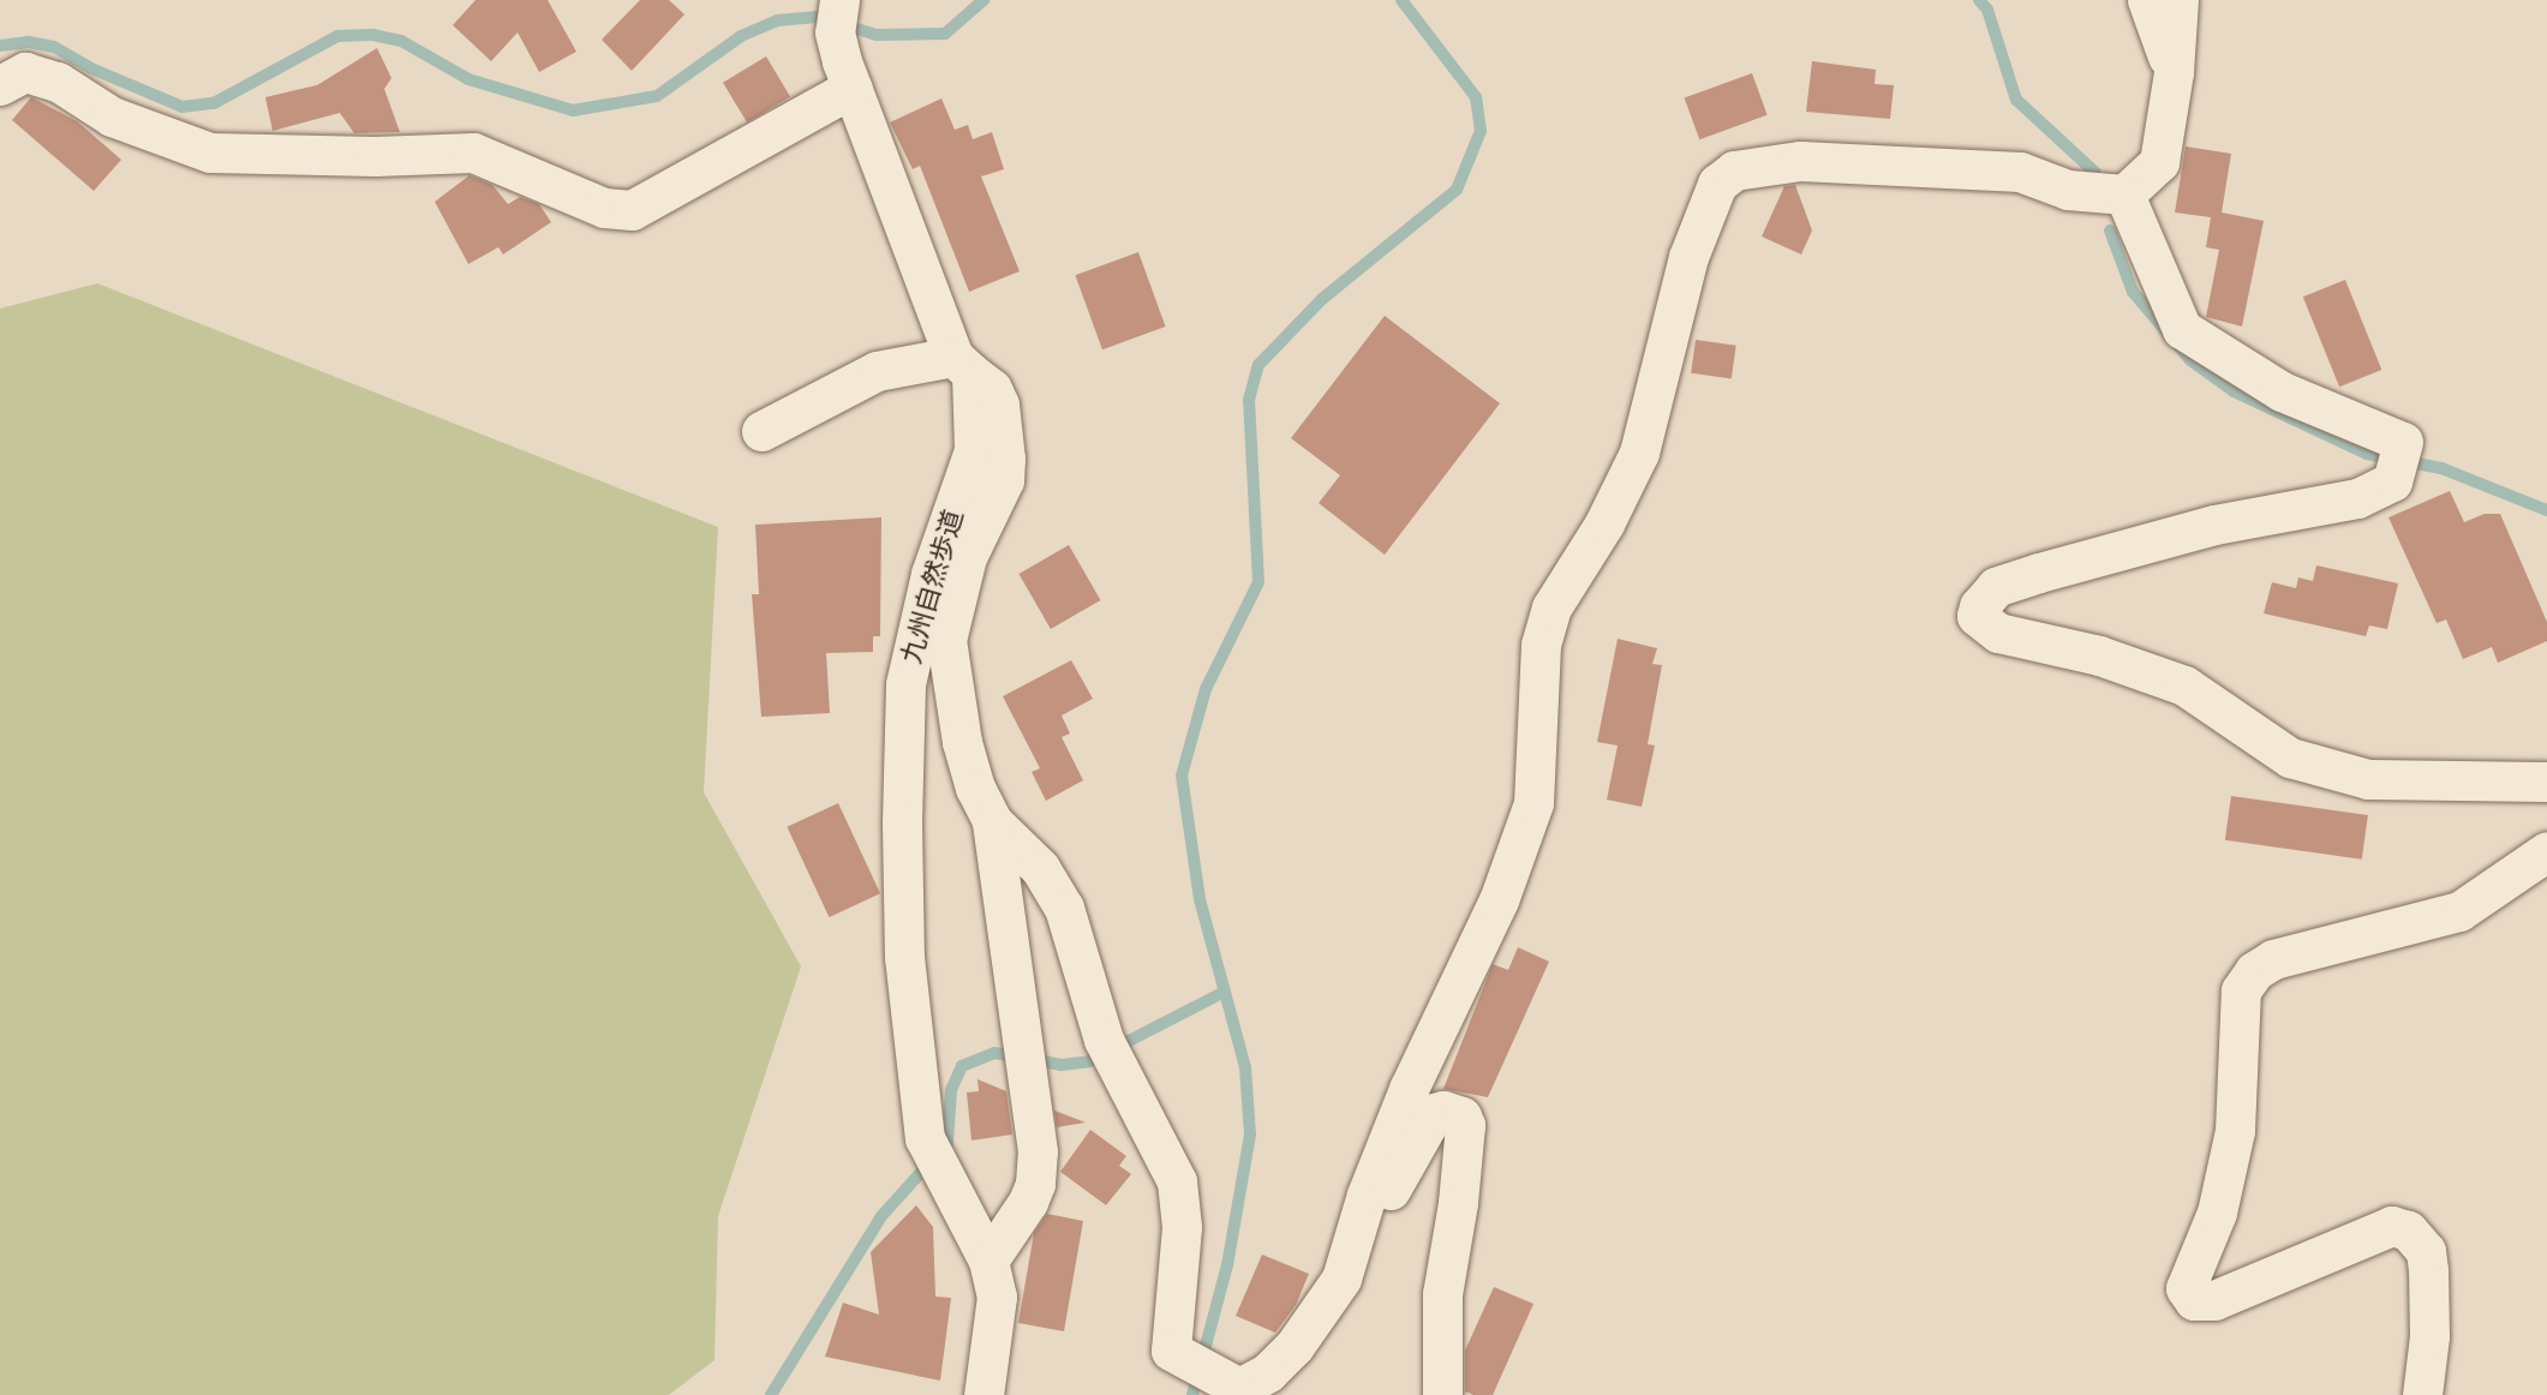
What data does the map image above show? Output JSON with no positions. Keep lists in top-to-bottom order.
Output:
{
  "streets": {
    "street": ["九州自然歩道"]
  }
}
